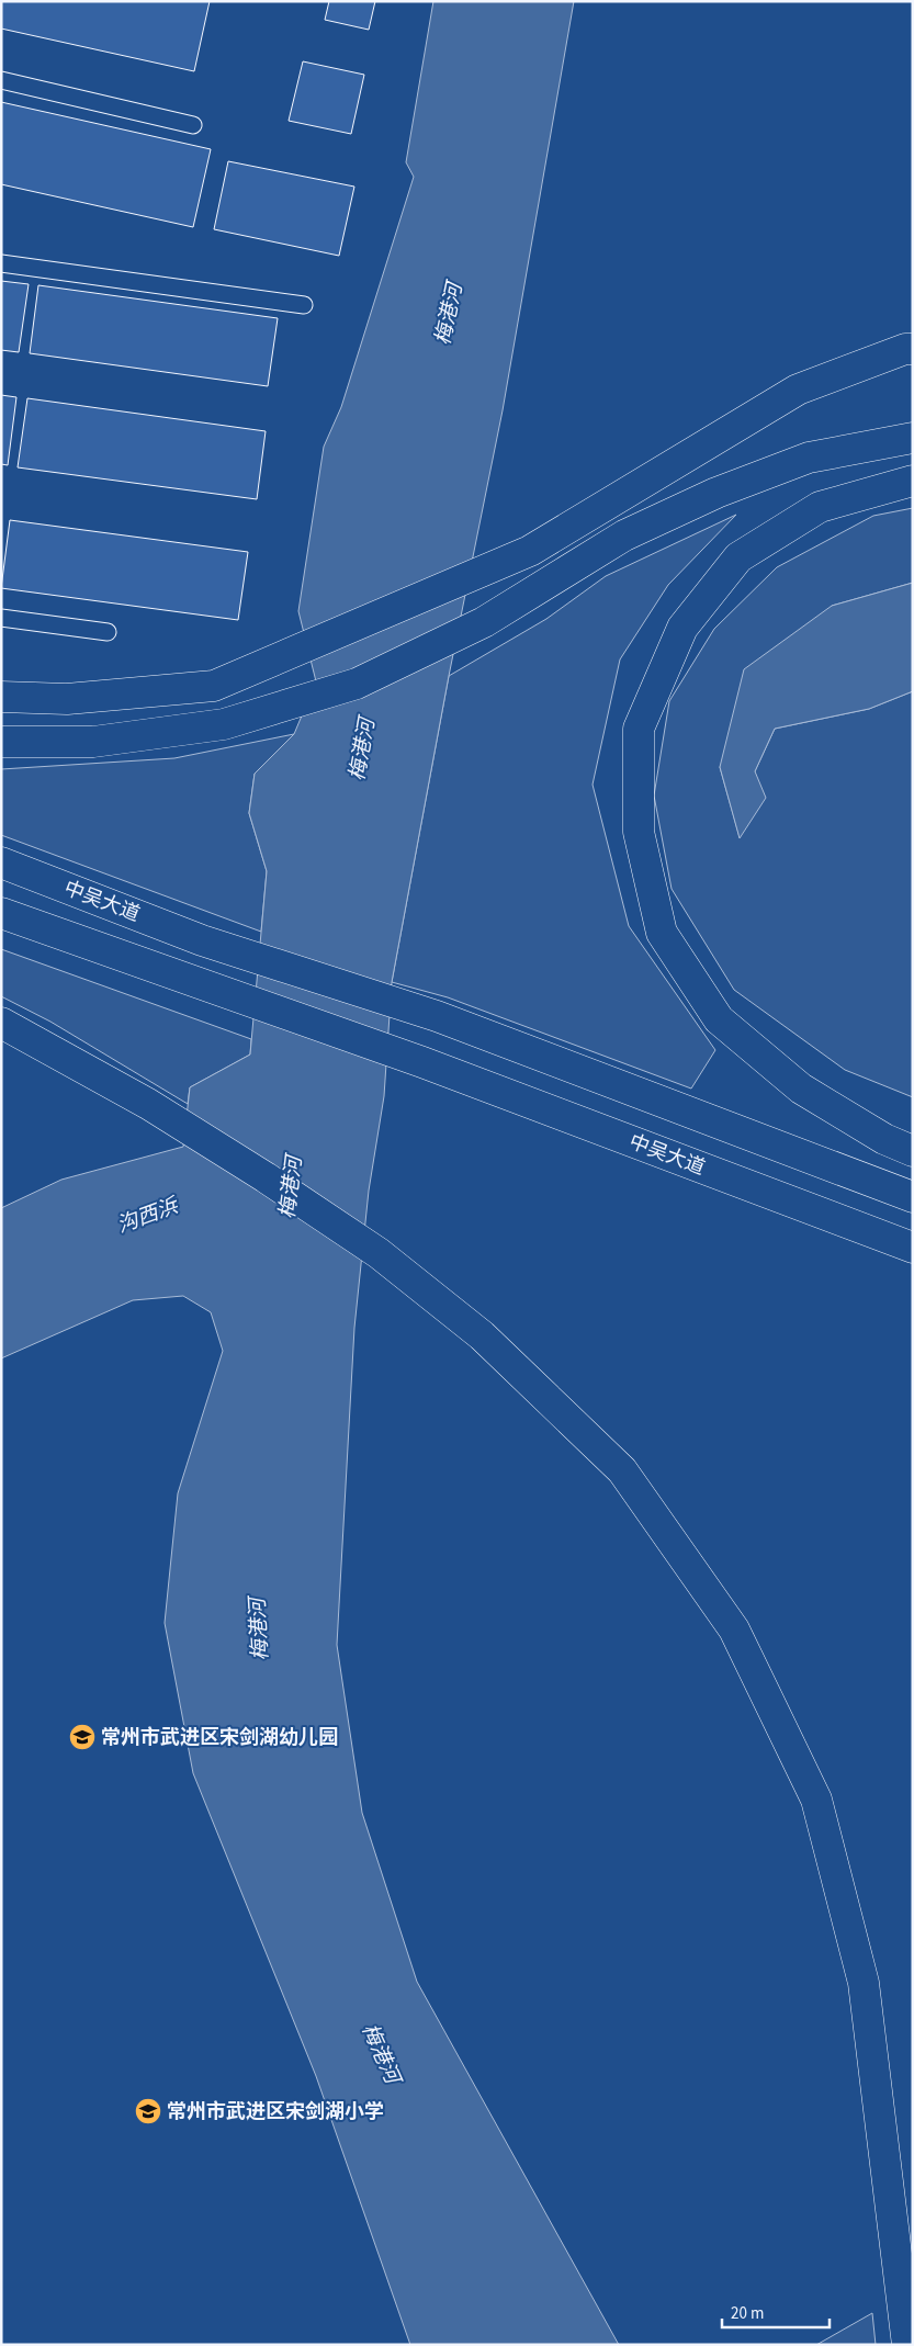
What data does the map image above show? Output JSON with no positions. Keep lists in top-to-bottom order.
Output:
{
  "streets": {
    "main road": ["中吴大道"]
  },
  "water": ["梅港河", "沟西浜"],
  "places": {
    "school or university": ["常州市武进区宋剑湖幼儿园", "常州市武进区宋剑湖小学"]
  },
  "scale_bar": "20 m"
}
